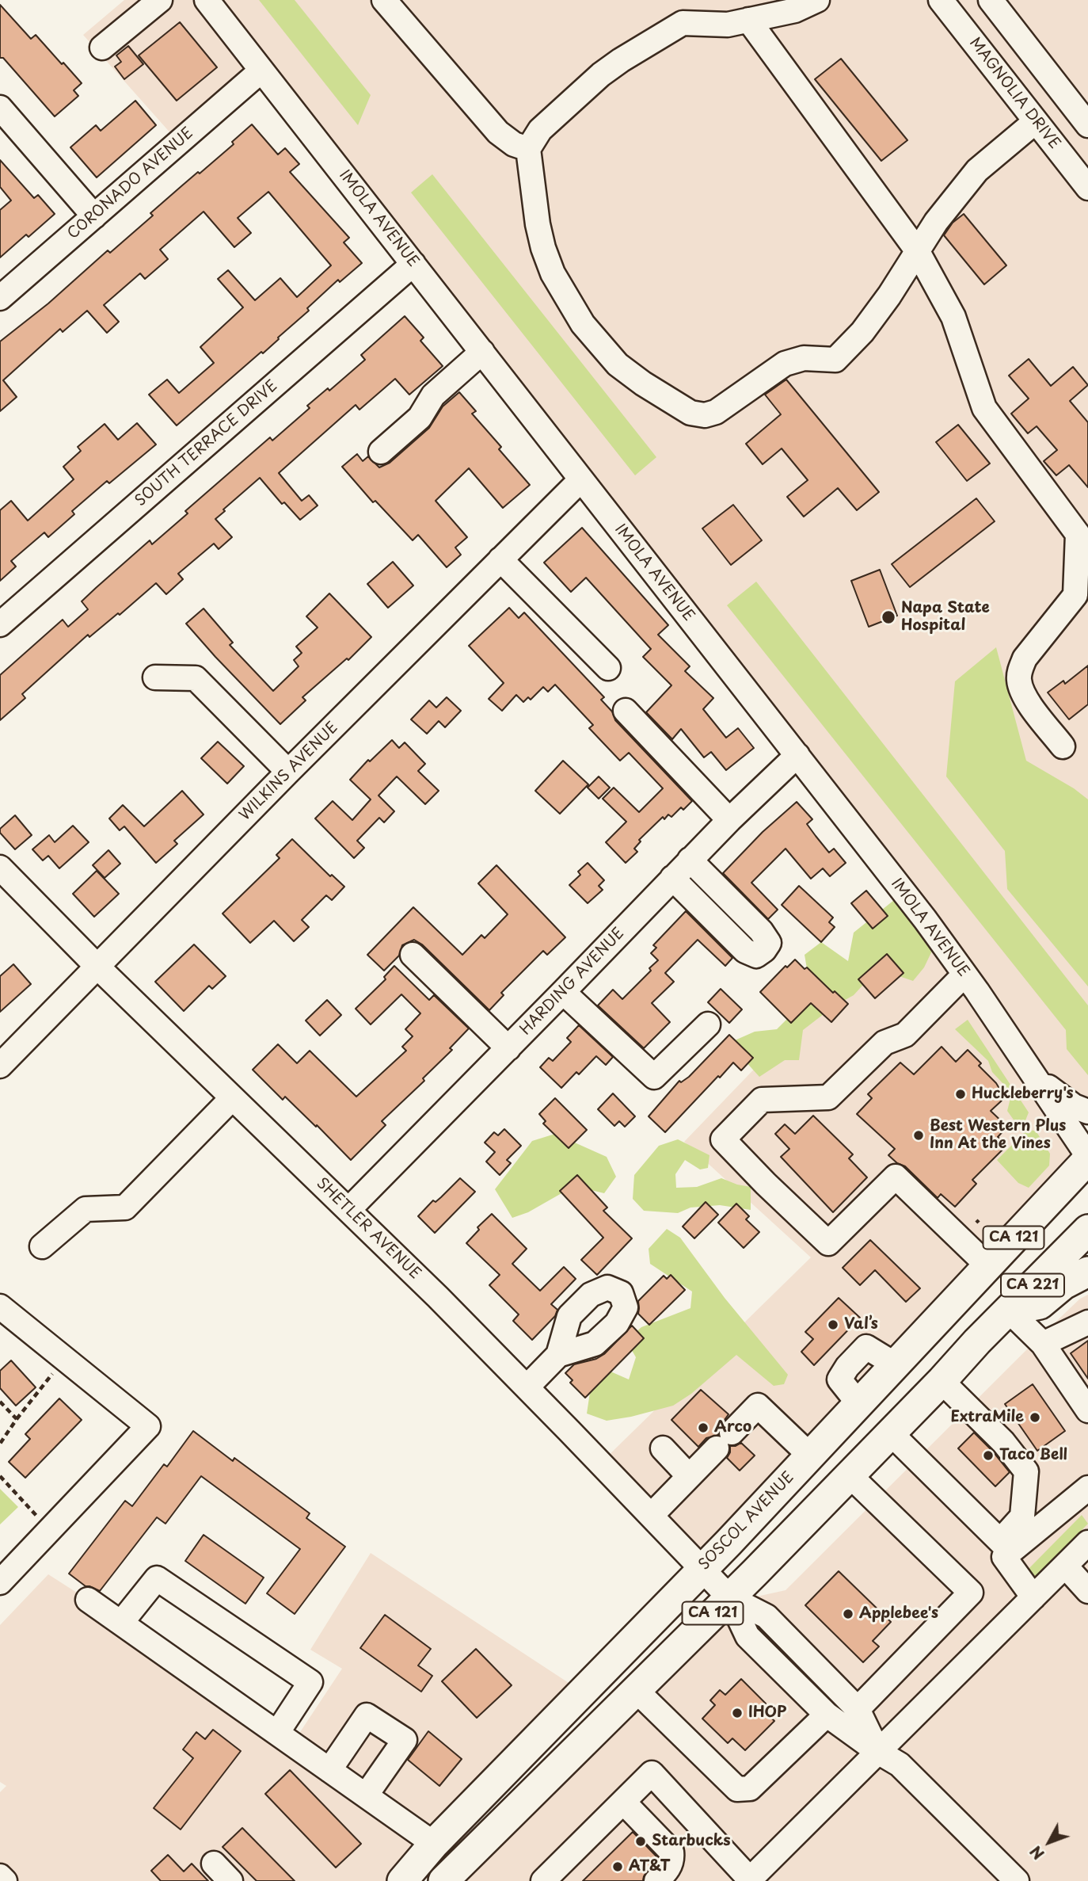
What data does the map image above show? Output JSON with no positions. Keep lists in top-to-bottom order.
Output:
{
  "streets": {
    "main road": ["CA 121", "CA 221", "SOSCOL AVENUE"],
    "street": [
      "MAGNOLIA DRIVE",
      "CORONADO AVENUE",
      "IMOLA AVENUE",
      "SOUTH TERRACE DRIVE",
      "WILKINS AVENUE",
      "HARDING AVENUE",
      "SHETLER AVENUE"
    ]
  },
  "crossings": [
    ["CORONADO AVENUE", "IMOLA AVENUE"],
    ["IMOLA AVENUE", "SOUTH TERRACE DRIVE"],
    ["IMOLA AVENUE", "WILKINS AVENUE"],
    ["IMOLA AVENUE", "HARDING AVENUE"],
    ["IMOLA AVENUE", "SOSCOL AVENUE"],
    ["WILKINS AVENUE", "SHETLER AVENUE"],
    ["HARDING AVENUE", "SHETLER AVENUE"],
    ["SHETLER AVENUE", "CA 121"],
    ["SHETLER AVENUE", "SOSCOL AVENUE"],
    ["CA 121", "CA 221"]
  ],
  "places": [
    "Napa State Hospital",
    "Huckleberry's",
    "Best Western Plus Inn At the Vines",
    "Val’s",
    "ExtraMile",
    "Arco",
    "Taco Bell",
    "Applebee's",
    "IHOP",
    "Starbucks",
    "AT&T"
  ],
  "north": "bottom left"
}
